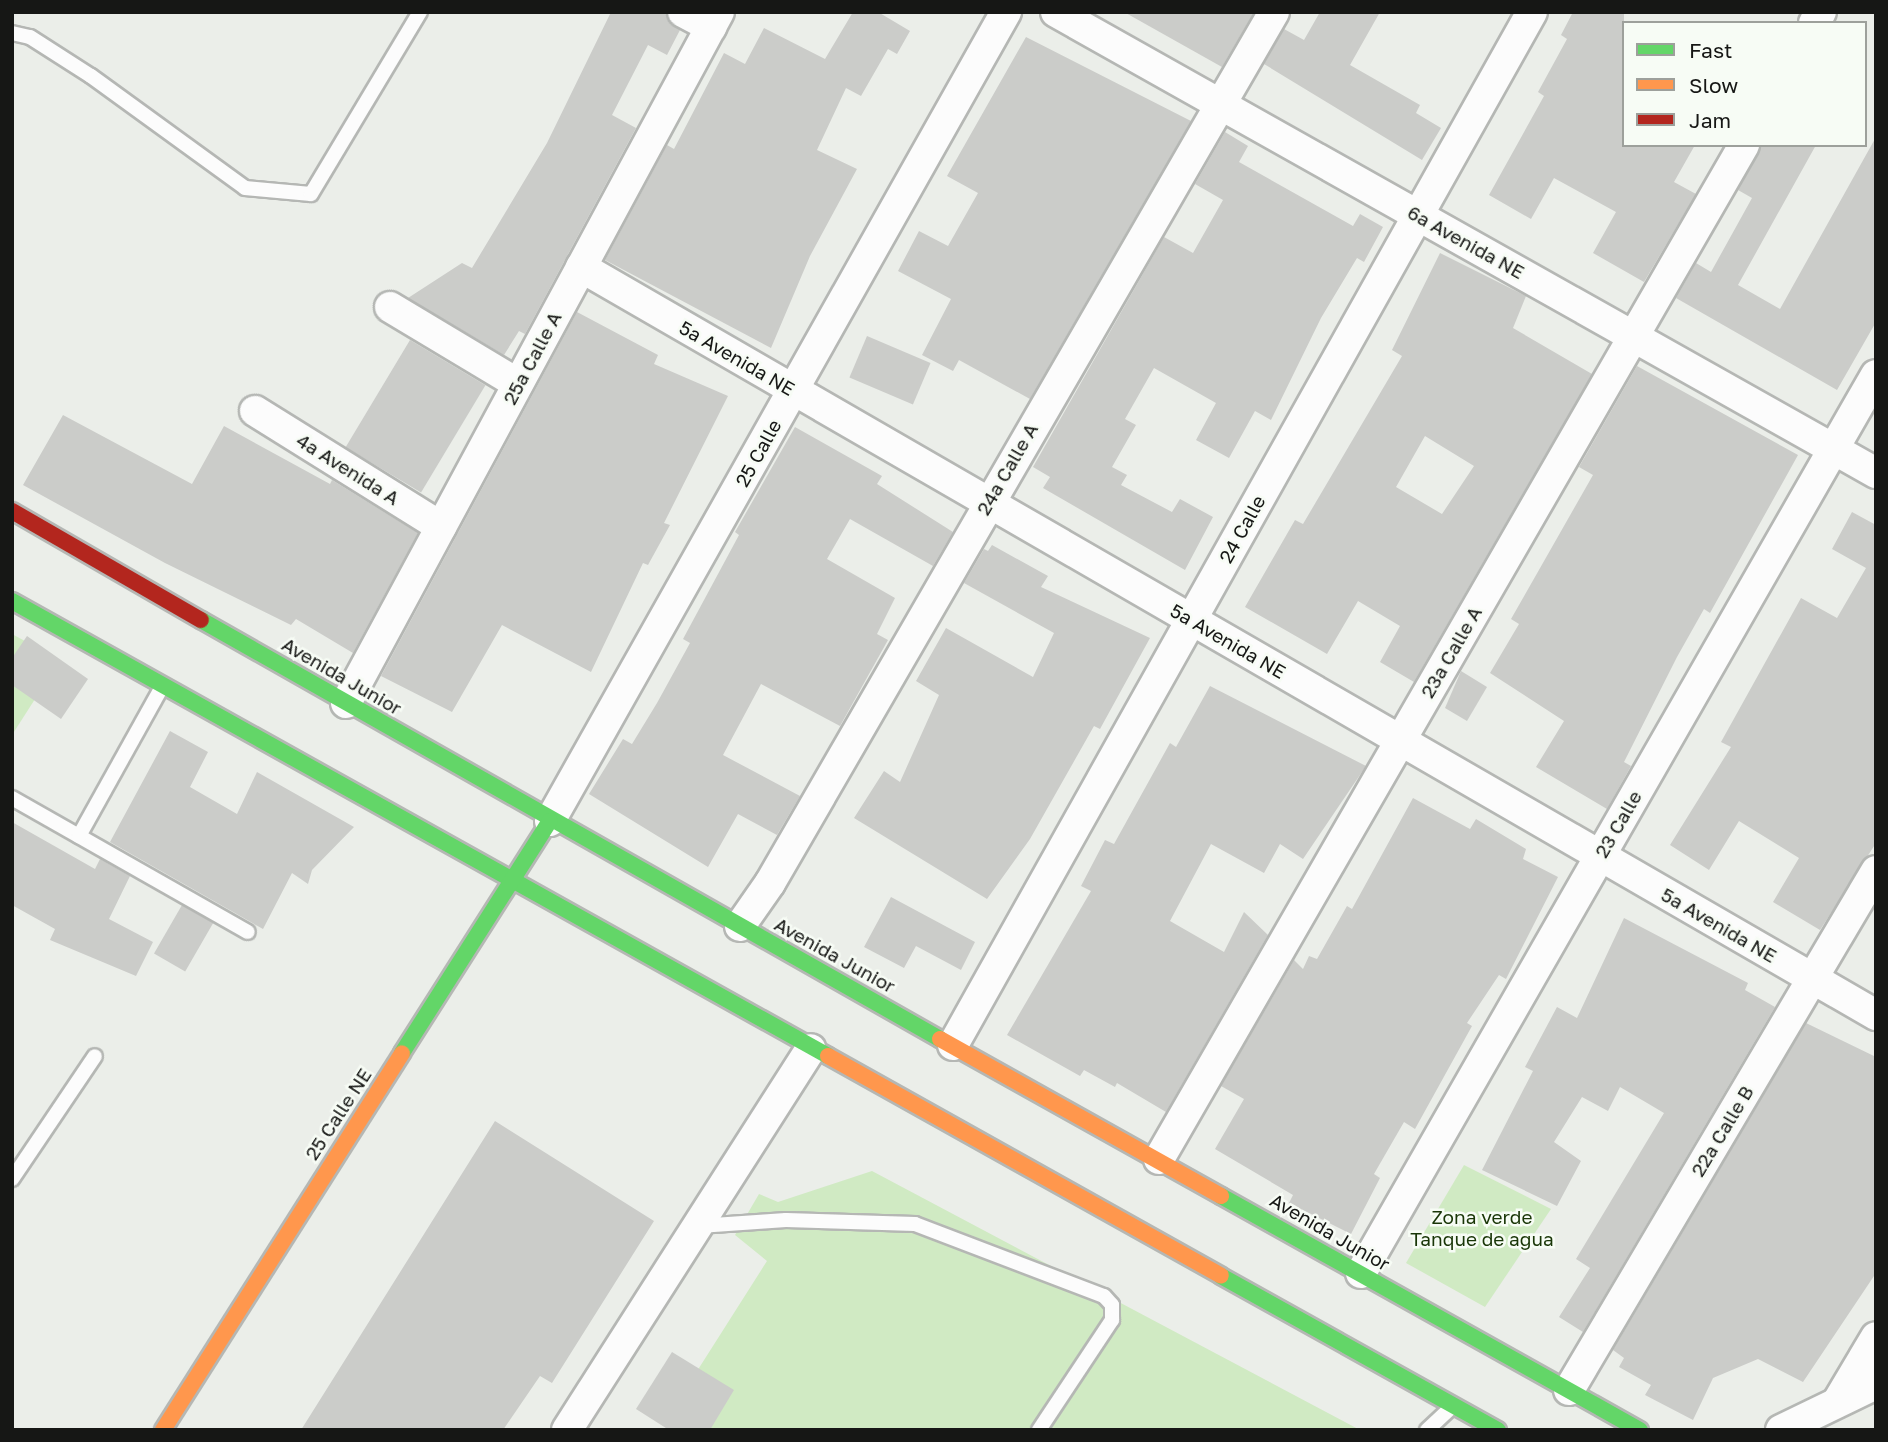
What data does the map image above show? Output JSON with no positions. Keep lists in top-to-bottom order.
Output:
{
  "streets": {
    "main road": ["Avenida Junior", "25 Calle NE"],
    "street": [
      "6a Avenida NE",
      "25a Calle A",
      "5a Avenida NE",
      "25 Calle",
      "4a Avenida A",
      "24a Calle A",
      "24 Calle",
      "23a Calle A",
      "23 Calle",
      "22a Calle B"
    ]
  },
  "crossings": [
    ["6a Avenida NE", "24a Calle A"],
    ["6a Avenida NE", "24 Calle"],
    ["6a Avenida NE", "23a Calle A"],
    ["6a Avenida NE", "23 Calle"],
    ["25a Calle A", "5a Avenida NE"],
    ["25a Calle A", "4a Avenida A"],
    ["25a Calle A", "Avenida Junior"],
    ["5a Avenida NE", "25 Calle"],
    ["5a Avenida NE", "24a Calle A"],
    ["5a Avenida NE", "24 Calle"],
    ["5a Avenida NE", "23a Calle A"],
    ["5a Avenida NE", "23 Calle"],
    ["5a Avenida NE", "22a Calle B"],
    ["25 Calle", "Avenida Junior"],
    ["25 Calle", "25 Calle NE"],
    ["24a Calle A", "Avenida Junior"],
    ["24 Calle", "Avenida Junior"],
    ["23a Calle A", "Avenida Junior"],
    ["Avenida Junior", "23 Calle"],
    ["Avenida Junior", "25 Calle NE"],
    ["Avenida Junior", "22a Calle B"]
  ],
  "parks": ["Zona verde Tanque de agua"],
  "legend": ["Fast", "Slow", "Jam"]
}
